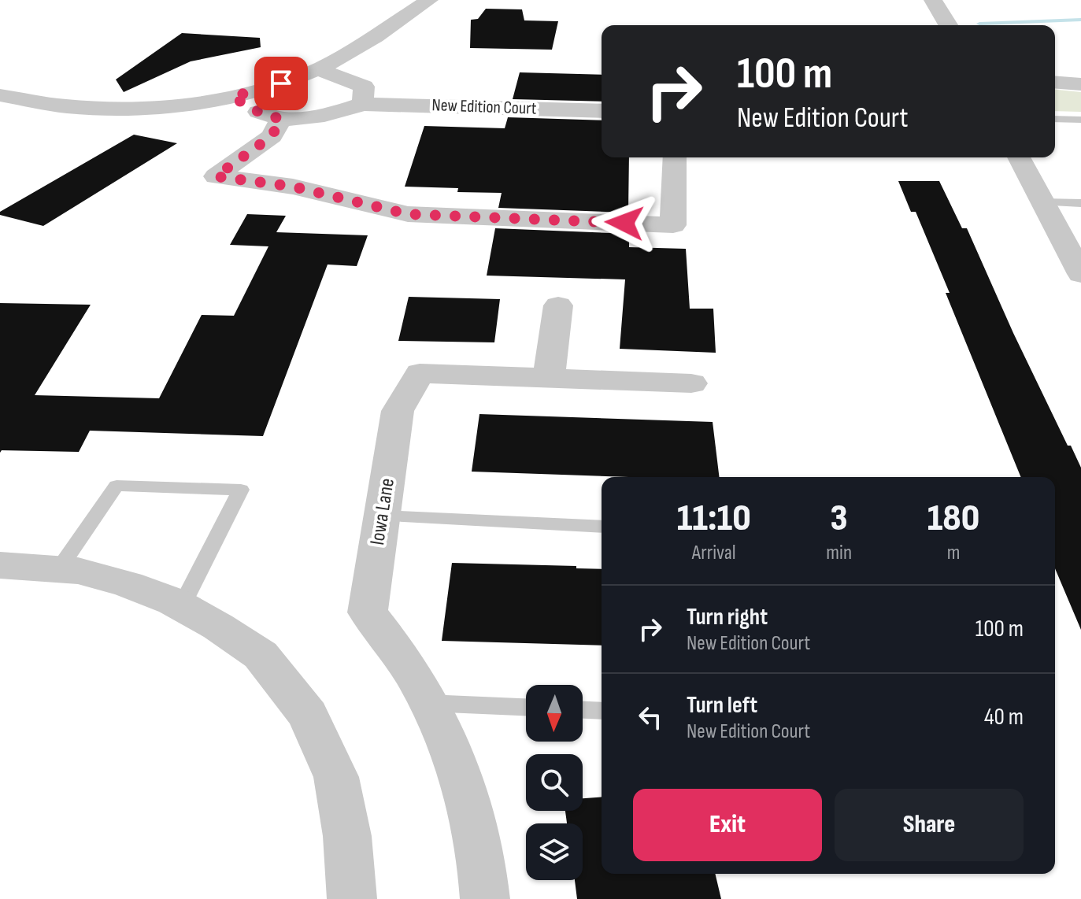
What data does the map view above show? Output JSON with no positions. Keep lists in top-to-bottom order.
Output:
{
  "streets": {
    "street": ["New Edition Court", "Iowa Lane"]
  },
  "north": "bottom",
  "page": {
    "turn": ["100 m", "New Edition Court"],
    "eta": [
      "11:10",
      "Arrival",
      "3",
      "min",
      "180",
      "m"
    ],
    "list": [
      {
        "name": "Turn right",
        "note": "New Edition Court",
        "value": "100 m"
      },
      {
        "name": "Turn left",
        "note": "New Edition Court",
        "value": "40 m"
      }
    ],
    "buttons": ["Exit", "Share"]
  }
}
